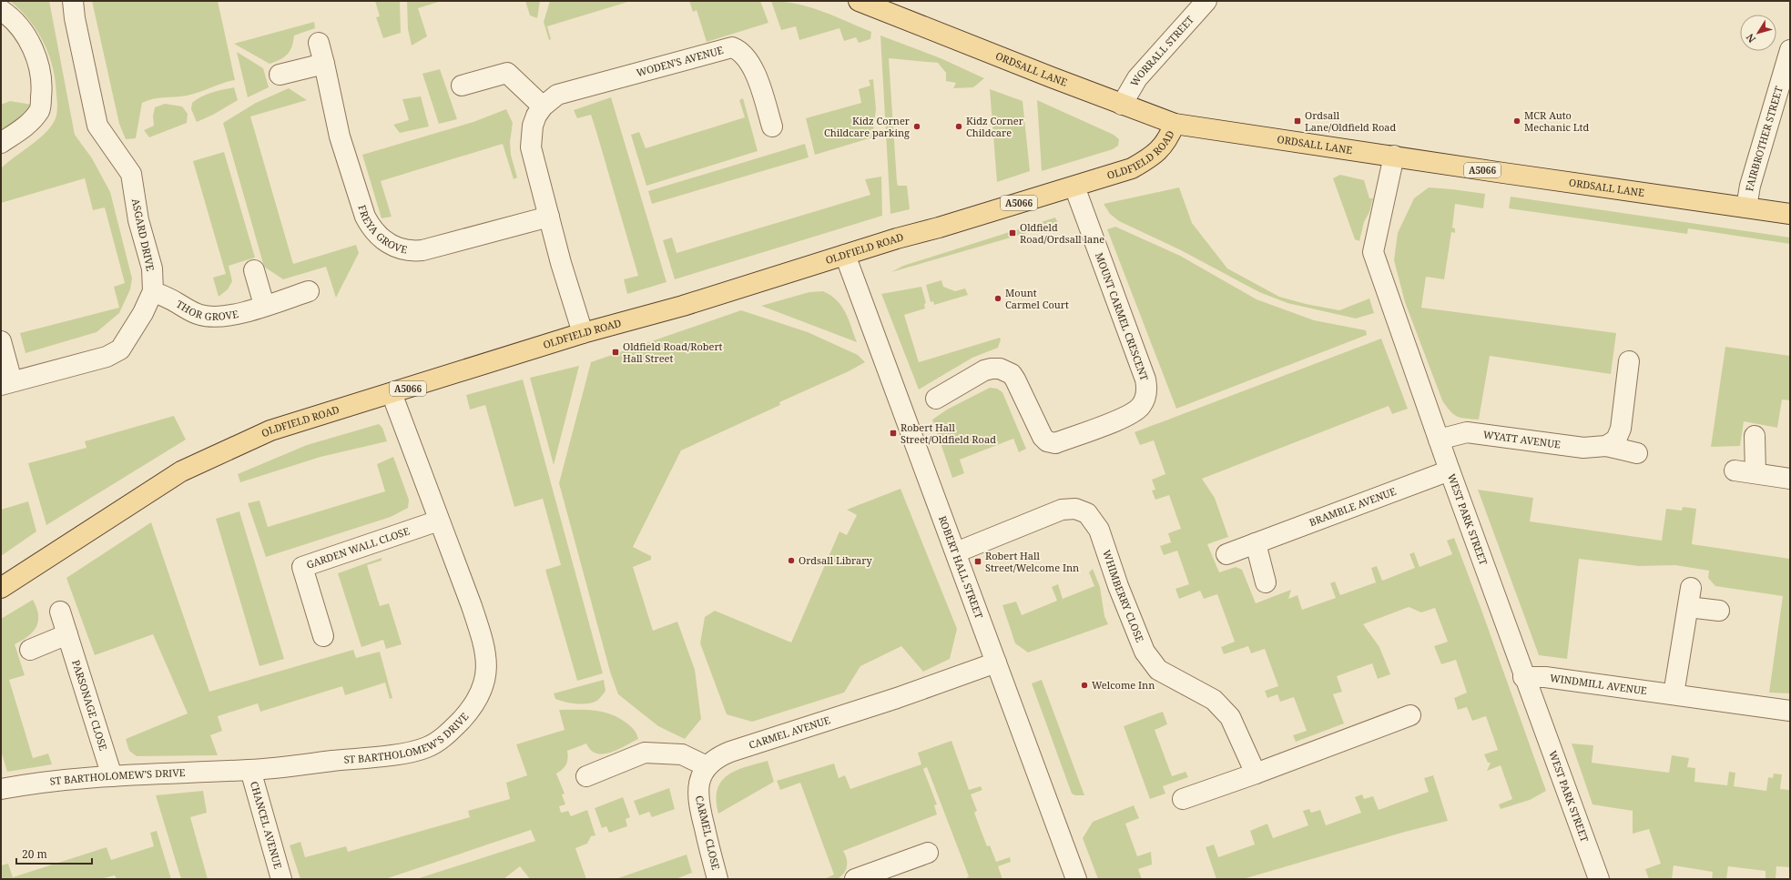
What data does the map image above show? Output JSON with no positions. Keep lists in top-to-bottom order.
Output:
{
  "streets": {
    "main road": ["ORDSALL LANE", "OLDFIELD ROAD", "A5066"],
    "street": [
      "WORRALL STREET",
      "WODEN'S AVENUE",
      "FAIRBROTHER STREET",
      "FREYA GROVE",
      "ASGARD DRIVE",
      "THOR GROVE",
      "MOUNT CARMEL CRESCENT",
      "WYATT AVENUE",
      "BRAMBLE AVENUE",
      "WEST PARK STREET",
      "GARDEN WALL CLOSE",
      "ROBERT HALL STREET",
      "WHIMBERRY CLOSE",
      "WINDMILL AVENUE",
      "PARSONAGE CLOSE",
      "CARMEL AVENUE",
      "ST BARTHOLOMEW'S DRIVE",
      "CHANCEL AVENUE",
      "CARMEL CLOSE"
    ]
  },
  "crossings": [
    ["WORRALL STREET", "ORDSALL LANE"],
    ["WODEN'S AVENUE", "OLDFIELD ROAD"],
    ["WODEN'S AVENUE", "FREYA GROVE"],
    ["ORDSALL LANE", "FAIRBROTHER STREET"],
    ["ORDSALL LANE", "OLDFIELD ROAD"],
    ["ORDSALL LANE", "WEST PARK STREET"],
    ["OLDFIELD ROAD", "MOUNT CARMEL CRESCENT"],
    ["OLDFIELD ROAD", "ROBERT HALL STREET"],
    ["OLDFIELD ROAD", "ST BARTHOLOMEW'S DRIVE"],
    ["ASGARD DRIVE", "THOR GROVE"],
    ["WYATT AVENUE", "WEST PARK STREET"],
    ["BRAMBLE AVENUE", "WEST PARK STREET"],
    ["WEST PARK STREET", "WINDMILL AVENUE"],
    ["GARDEN WALL CLOSE", "ST BARTHOLOMEW'S DRIVE"],
    ["ROBERT HALL STREET", "WHIMBERRY CLOSE"],
    ["ROBERT HALL STREET", "CARMEL AVENUE"],
    ["PARSONAGE CLOSE", "ST BARTHOLOMEW'S DRIVE"],
    ["CARMEL AVENUE", "CARMEL CLOSE"],
    ["ST BARTHOLOMEW'S DRIVE", "CHANCEL AVENUE"]
  ],
  "places": {
    "transit": [
      "Ordsall Lane/Oldfield Road",
      "Oldfield Road/Ordsall lane",
      "Oldfield Road/Robert Hall Street",
      "Robert Hall Street/Oldfield Road",
      "Robert Hall Street/Welcome Inn"
    ],
    "other": [
      "MCR Auto Mechanic Ltd",
      "Kidz Corner Childcare parking",
      "Kidz Corner Childcare",
      "Mount Carmel Court",
      "Ordsall Library",
      "Welcome Inn"
    ]
  },
  "scale_bar": "20 m",
  "north": "bottom left"
}
